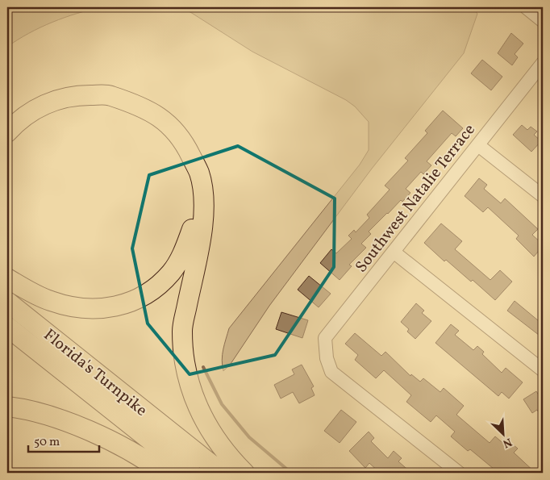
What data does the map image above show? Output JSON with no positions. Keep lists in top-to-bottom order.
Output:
{
  "streets": {
    "highway": ["Florida's Turnpike"],
    "street": ["Southwest Natalie Terrace"]
  },
  "scale_bar": "50 m",
  "north": "bottom right"
}
